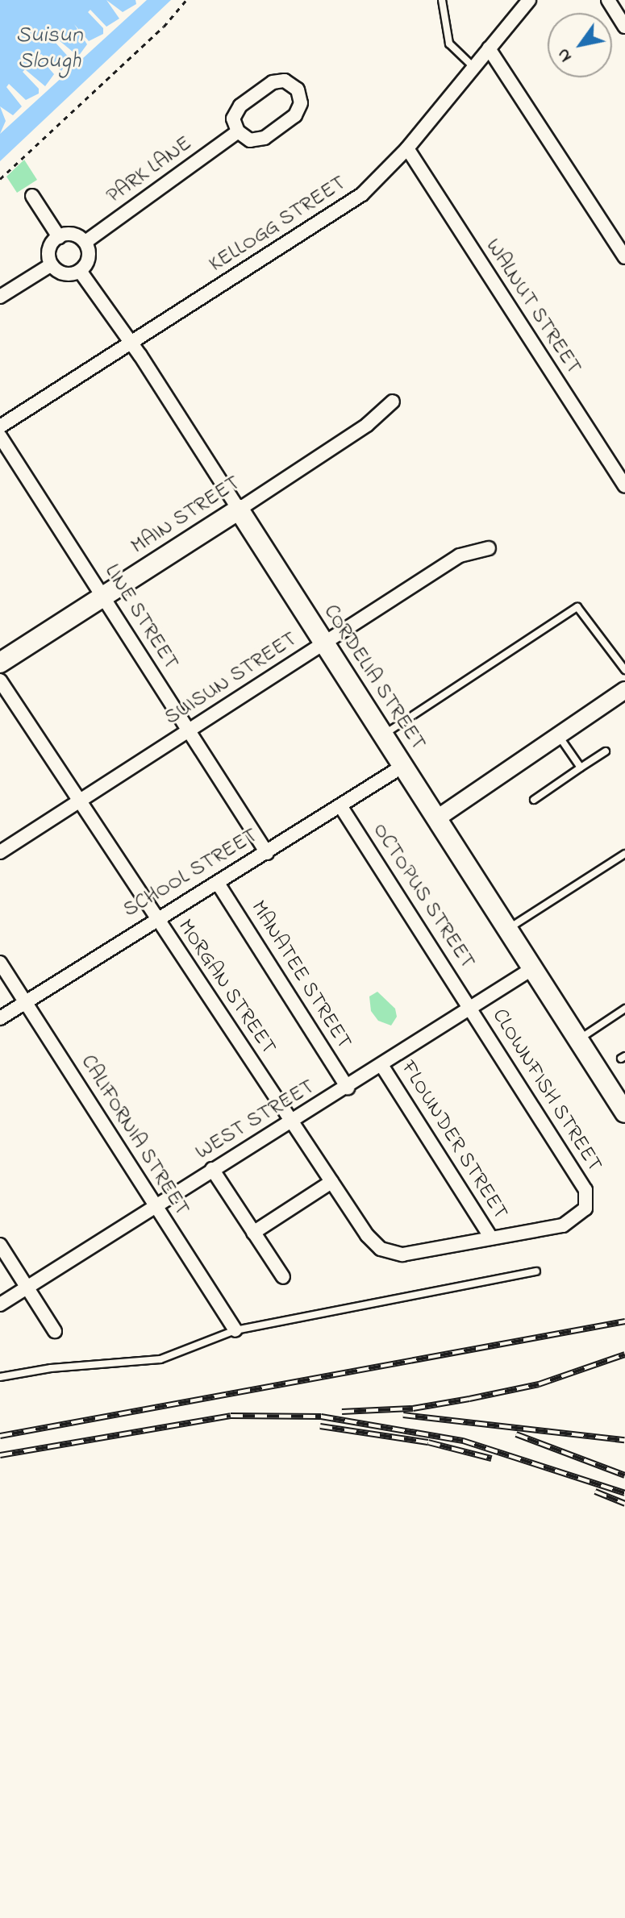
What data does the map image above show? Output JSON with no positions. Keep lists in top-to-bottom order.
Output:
{
  "streets": {
    "main road": ["MAIN STREET", "CORDELIA STREET"],
    "street": [
      "PARK LANE",
      "KELLOGG STREET",
      "WALNUT STREET",
      "LINE STREET",
      "SUISUN STREET",
      "SCHOOL STREET",
      "OCTOPUS STREET",
      "MANATEE STREET",
      "MORGAN STREET",
      "CLOWNFISH STREET",
      "WEST STREET",
      "CALIFORNIA STREET",
      "FLOUNDER STREET"
    ]
  },
  "crossings": [
    ["PARK LANE", "CORDELIA STREET"],
    ["KELLOGG STREET", "WALNUT STREET"],
    ["KELLOGG STREET", "CORDELIA STREET"],
    ["MAIN STREET", "LINE STREET"],
    ["MAIN STREET", "CORDELIA STREET"],
    ["LINE STREET", "SUISUN STREET"],
    ["LINE STREET", "SCHOOL STREET"],
    ["CORDELIA STREET", "SUISUN STREET"],
    ["CORDELIA STREET", "SCHOOL STREET"],
    ["CORDELIA STREET", "WEST STREET"],
    ["SUISUN STREET", "MORGAN STREET"],
    ["SCHOOL STREET", "OCTOPUS STREET"],
    ["SCHOOL STREET", "MANATEE STREET"],
    ["SCHOOL STREET", "MORGAN STREET"],
    ["SCHOOL STREET", "CALIFORNIA STREET"],
    ["OCTOPUS STREET", "CLOWNFISH STREET"],
    ["OCTOPUS STREET", "WEST STREET"],
    ["MANATEE STREET", "WEST STREET"],
    ["MORGAN STREET", "CLOWNFISH STREET"],
    ["MORGAN STREET", "WEST STREET"],
    ["MORGAN STREET", "FLOUNDER STREET"],
    ["CLOWNFISH STREET", "WEST STREET"],
    ["CLOWNFISH STREET", "FLOUNDER STREET"],
    ["WEST STREET", "CALIFORNIA STREET"],
    ["WEST STREET", "FLOUNDER STREET"]
  ],
  "water": ["Suisun Slough"],
  "north": "bottom left"
}
